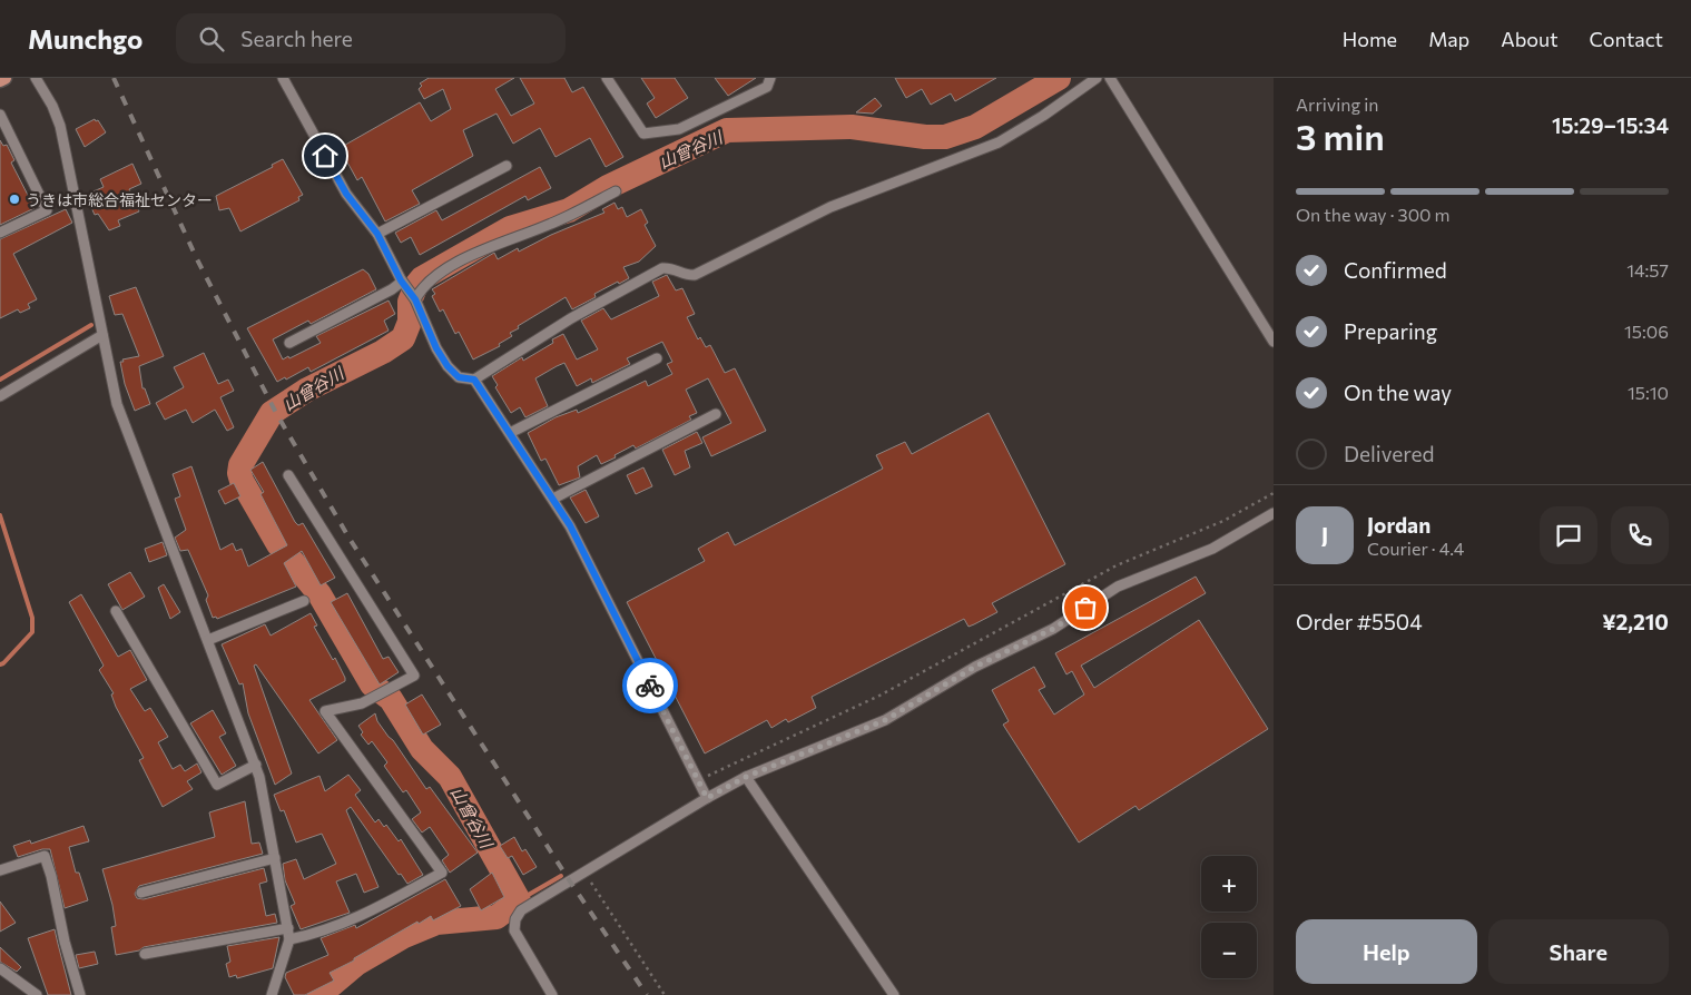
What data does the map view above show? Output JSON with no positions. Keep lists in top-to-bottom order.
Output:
{
  "water": ["山曾谷川"],
  "places": ["うきは市総合福祉センター"],
  "page": {
    "header": "Munchgo",
    "search": "Search here",
    "nav": [
      "Home",
      "Map",
      "About",
      "Contact"
    ],
    "heading": ["3 min", "Arriving in", "15:29–15:34"],
    "panel": [
      "Jordan",
      "Courier · 4.4",
      "Order #5504",
      "¥2,210"
    ],
    "bar": "On the way · 300 m",
    "list": [
      ["Confirmed", "14:57"],
      ["Preparing", "15:06"],
      ["On the way", "15:10"],
      "Delivered"
    ],
    "round": "J",
    "map_buttons": ["+", "−"],
    "buttons": ["Help", "Share"]
  }
}
